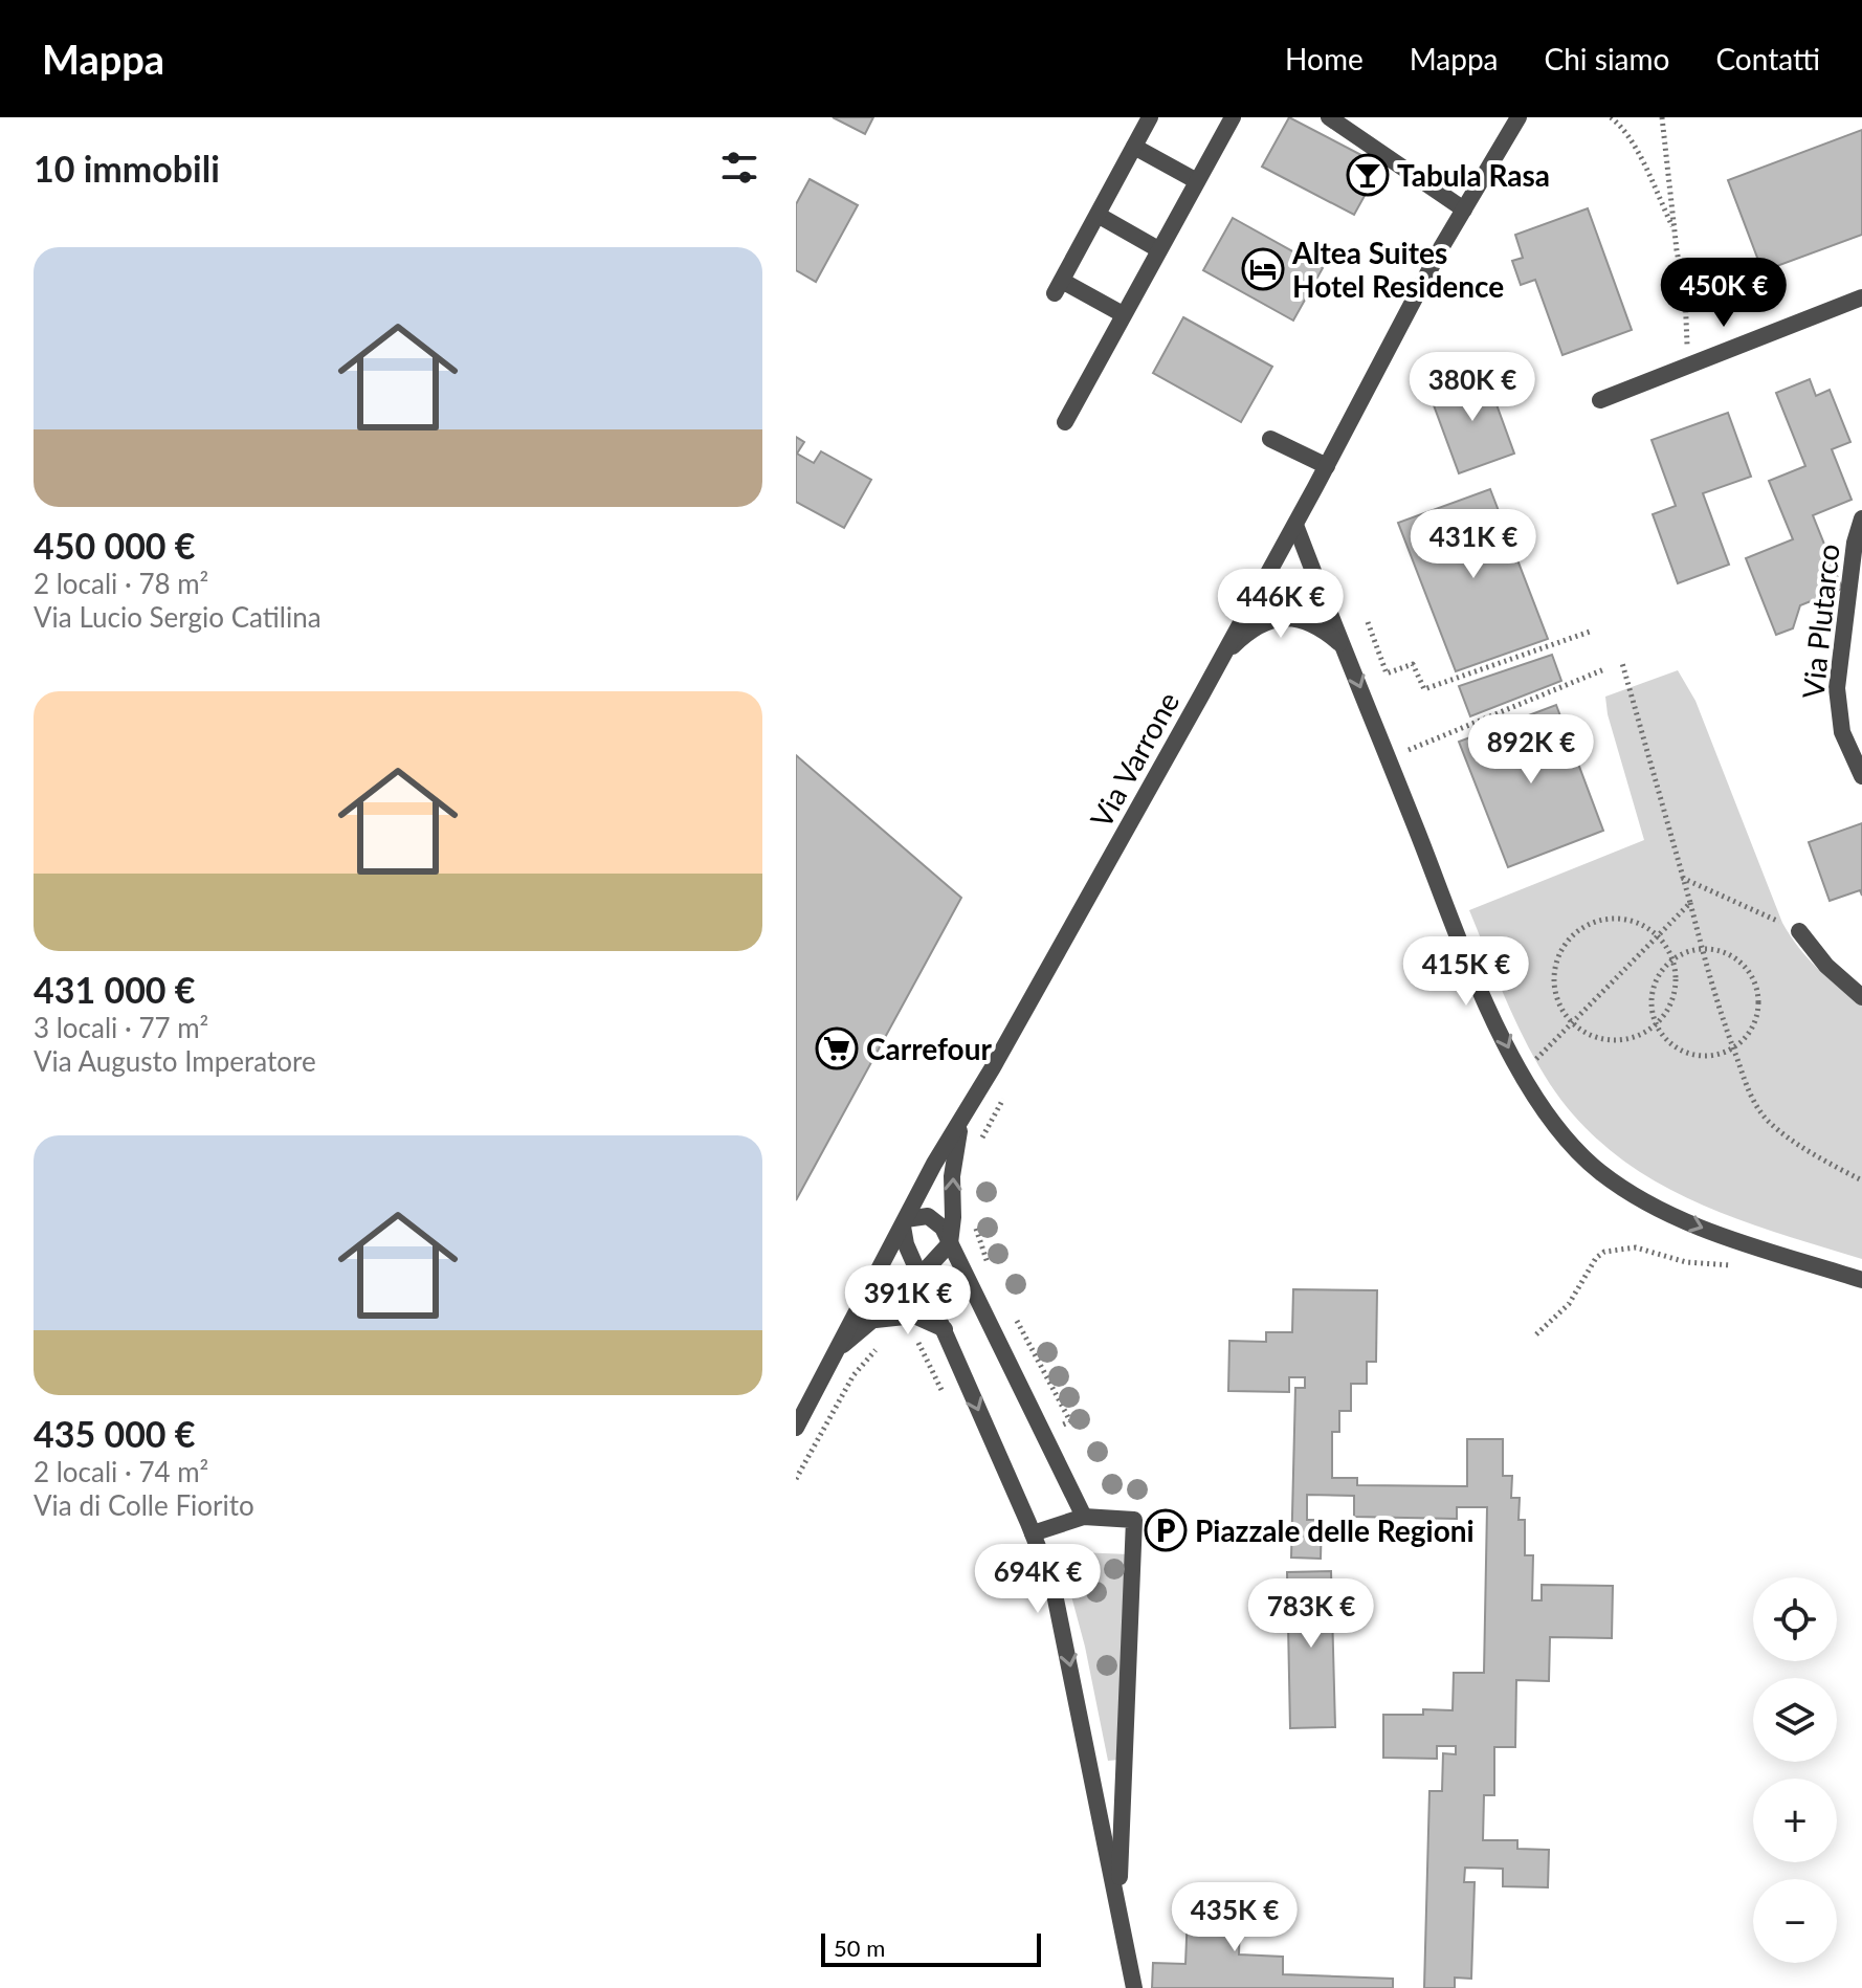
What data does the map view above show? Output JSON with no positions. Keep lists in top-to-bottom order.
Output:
{
  "streets": {
    "street": ["Via Plutarco", "Via Varrone"]
  },
  "places": {
    "bar": ["Tabula Rasa"],
    "hotel": ["Altea Suites Hotel Residence"],
    "supermarket": ["Carrefour"],
    "parking": ["Piazzale delle Regioni"]
  },
  "scale_bar": "50 m",
  "page": {
    "header": "Mappa",
    "nav": [
      "Home",
      "Mappa",
      "Chi siamo",
      "Contatti"
    ],
    "heading": "10 immobili",
    "list": [
      {
        "name": "450 000 €",
        "note": "2 locali · 78 m² · Via Lucio Sergio Catilina"
      },
      {
        "name": "431 000 €",
        "note": "3 locali · 77 m² · Via Augusto Imperatore"
      },
      {
        "name": "435 000 €",
        "note": "2 locali · 74 m² · Via di Colle Fiorito"
      }
    ],
    "price": [
      "450K €",
      "380K €",
      "431K €",
      "446K €",
      "892K €",
      "415K €",
      "391K €",
      "694K €",
      "783K €",
      "435K €"
    ],
    "map_buttons": ["+", "−"],
    "scale": "50 m"
  }
}
